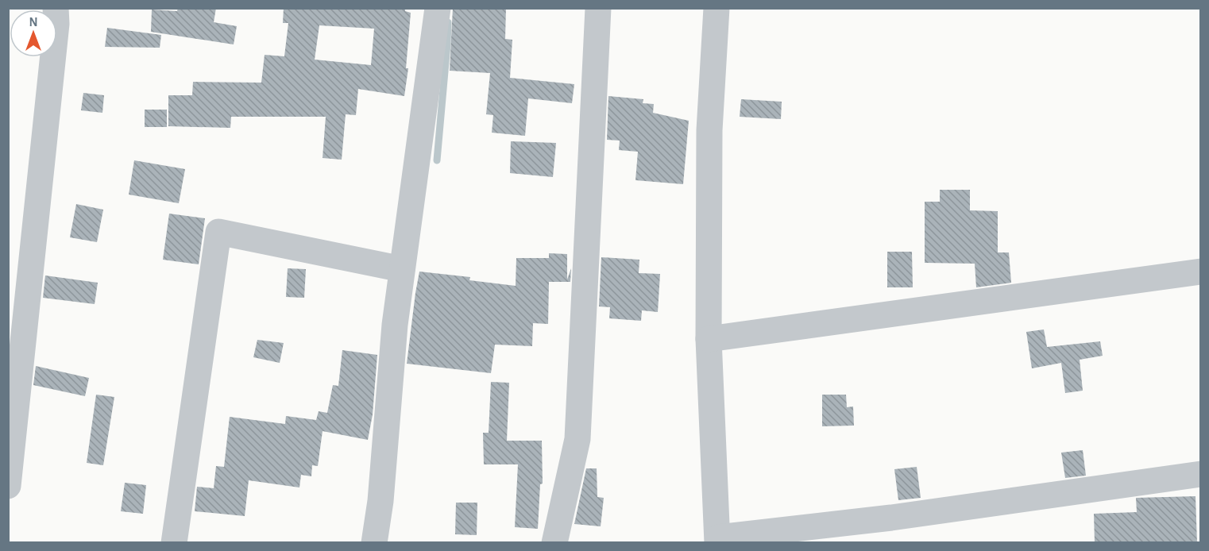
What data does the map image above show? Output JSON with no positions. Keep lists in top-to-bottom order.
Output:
{
  "north": "top"
}
